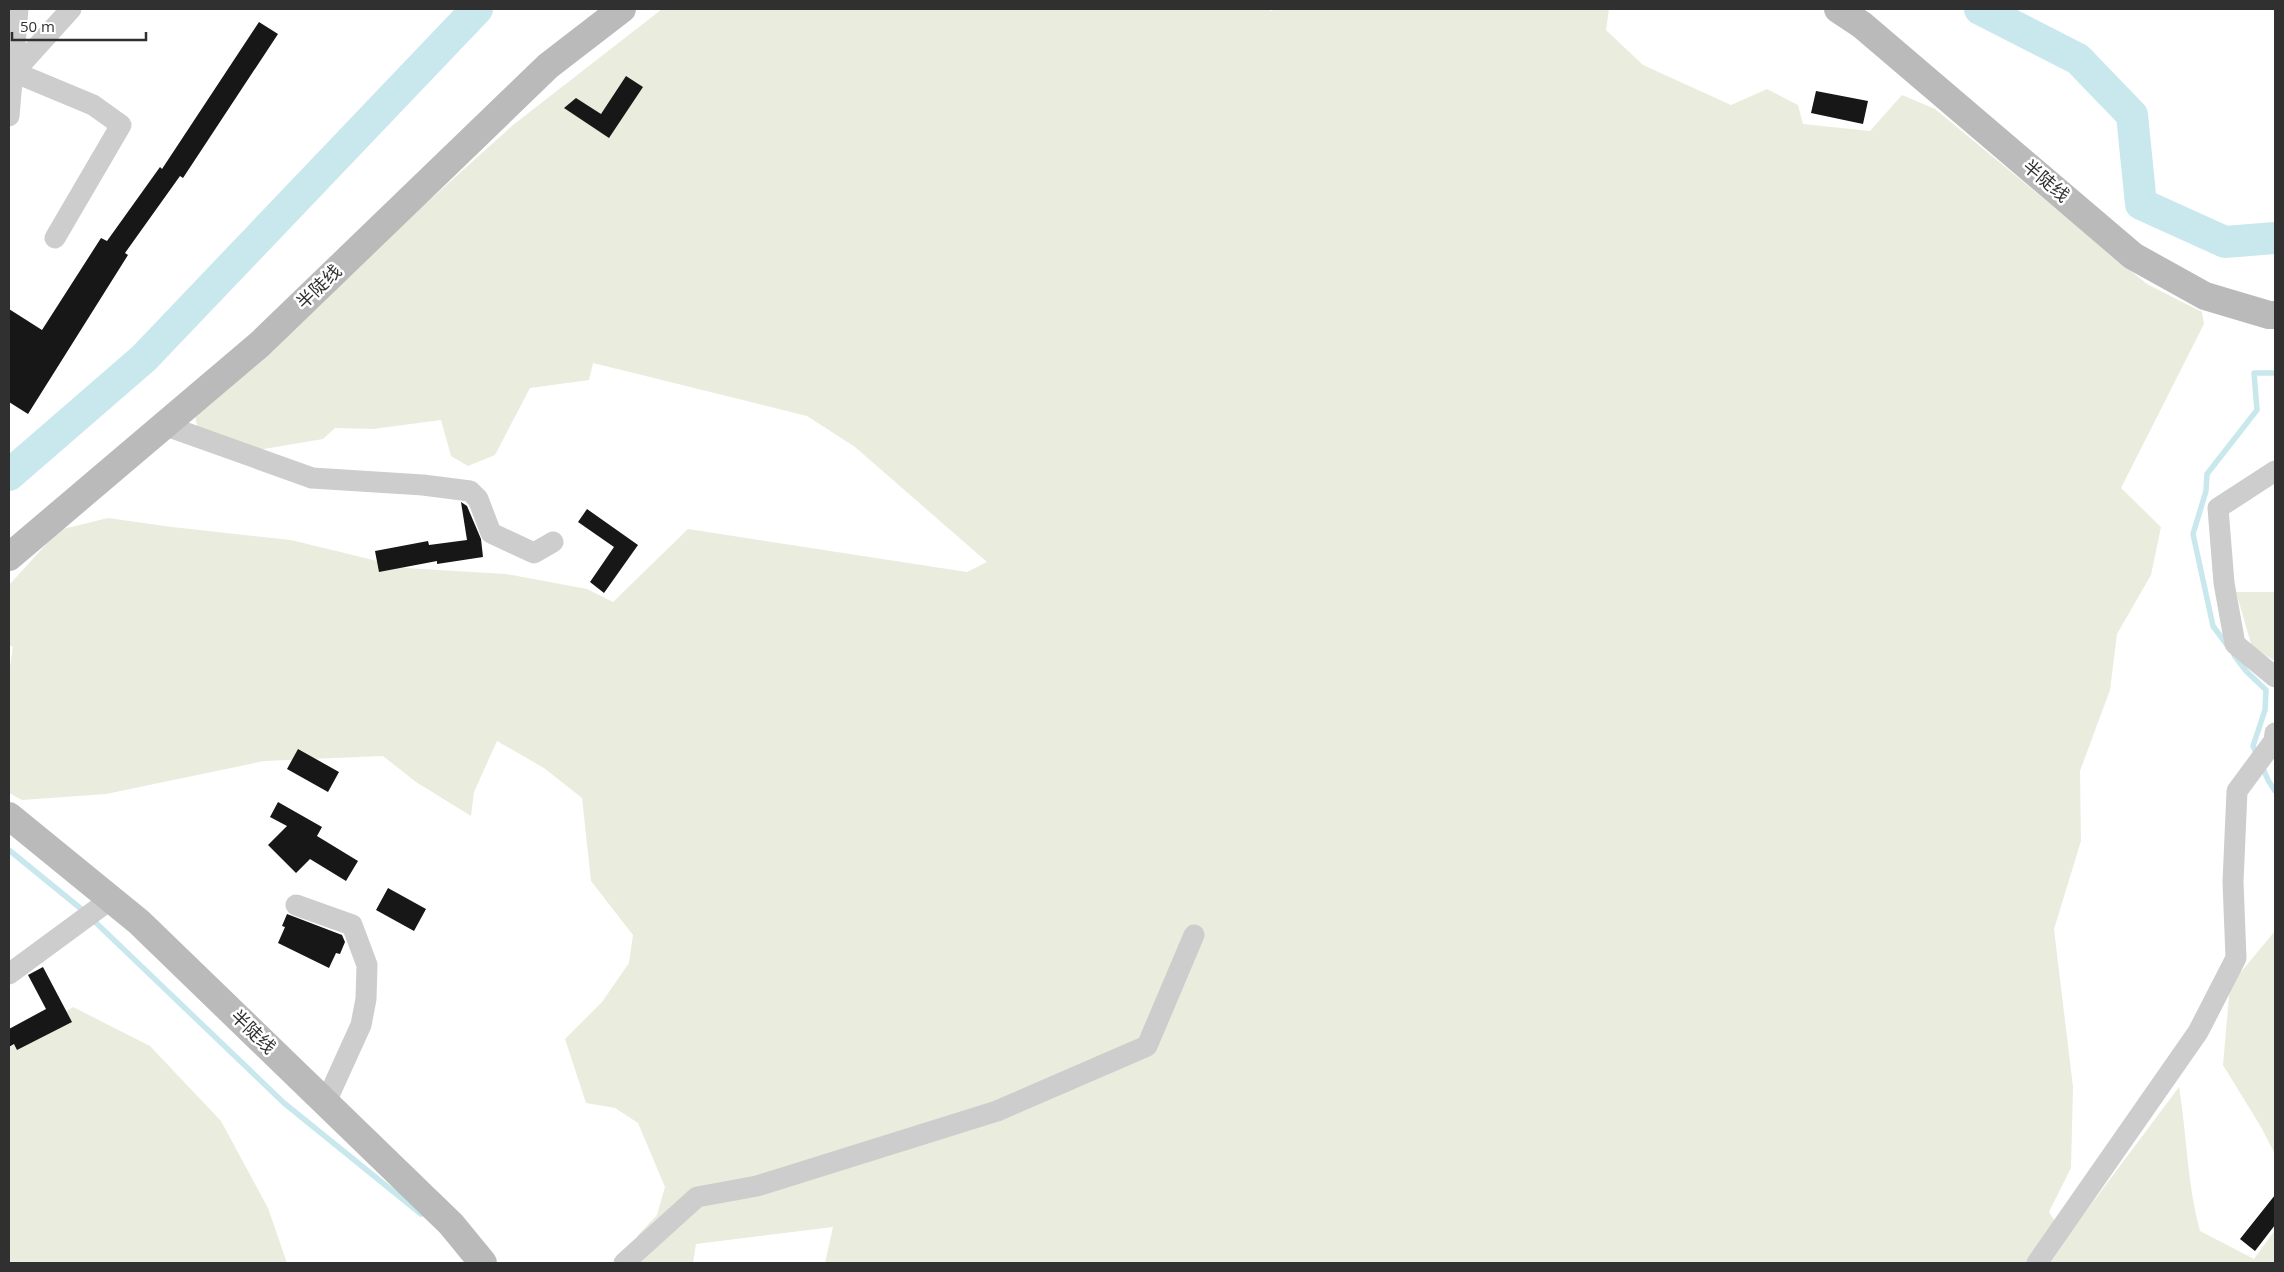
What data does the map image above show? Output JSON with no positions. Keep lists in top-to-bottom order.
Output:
{
  "streets": {
    "street": ["半陡线"]
  },
  "scale_bar": "50 m"
}
